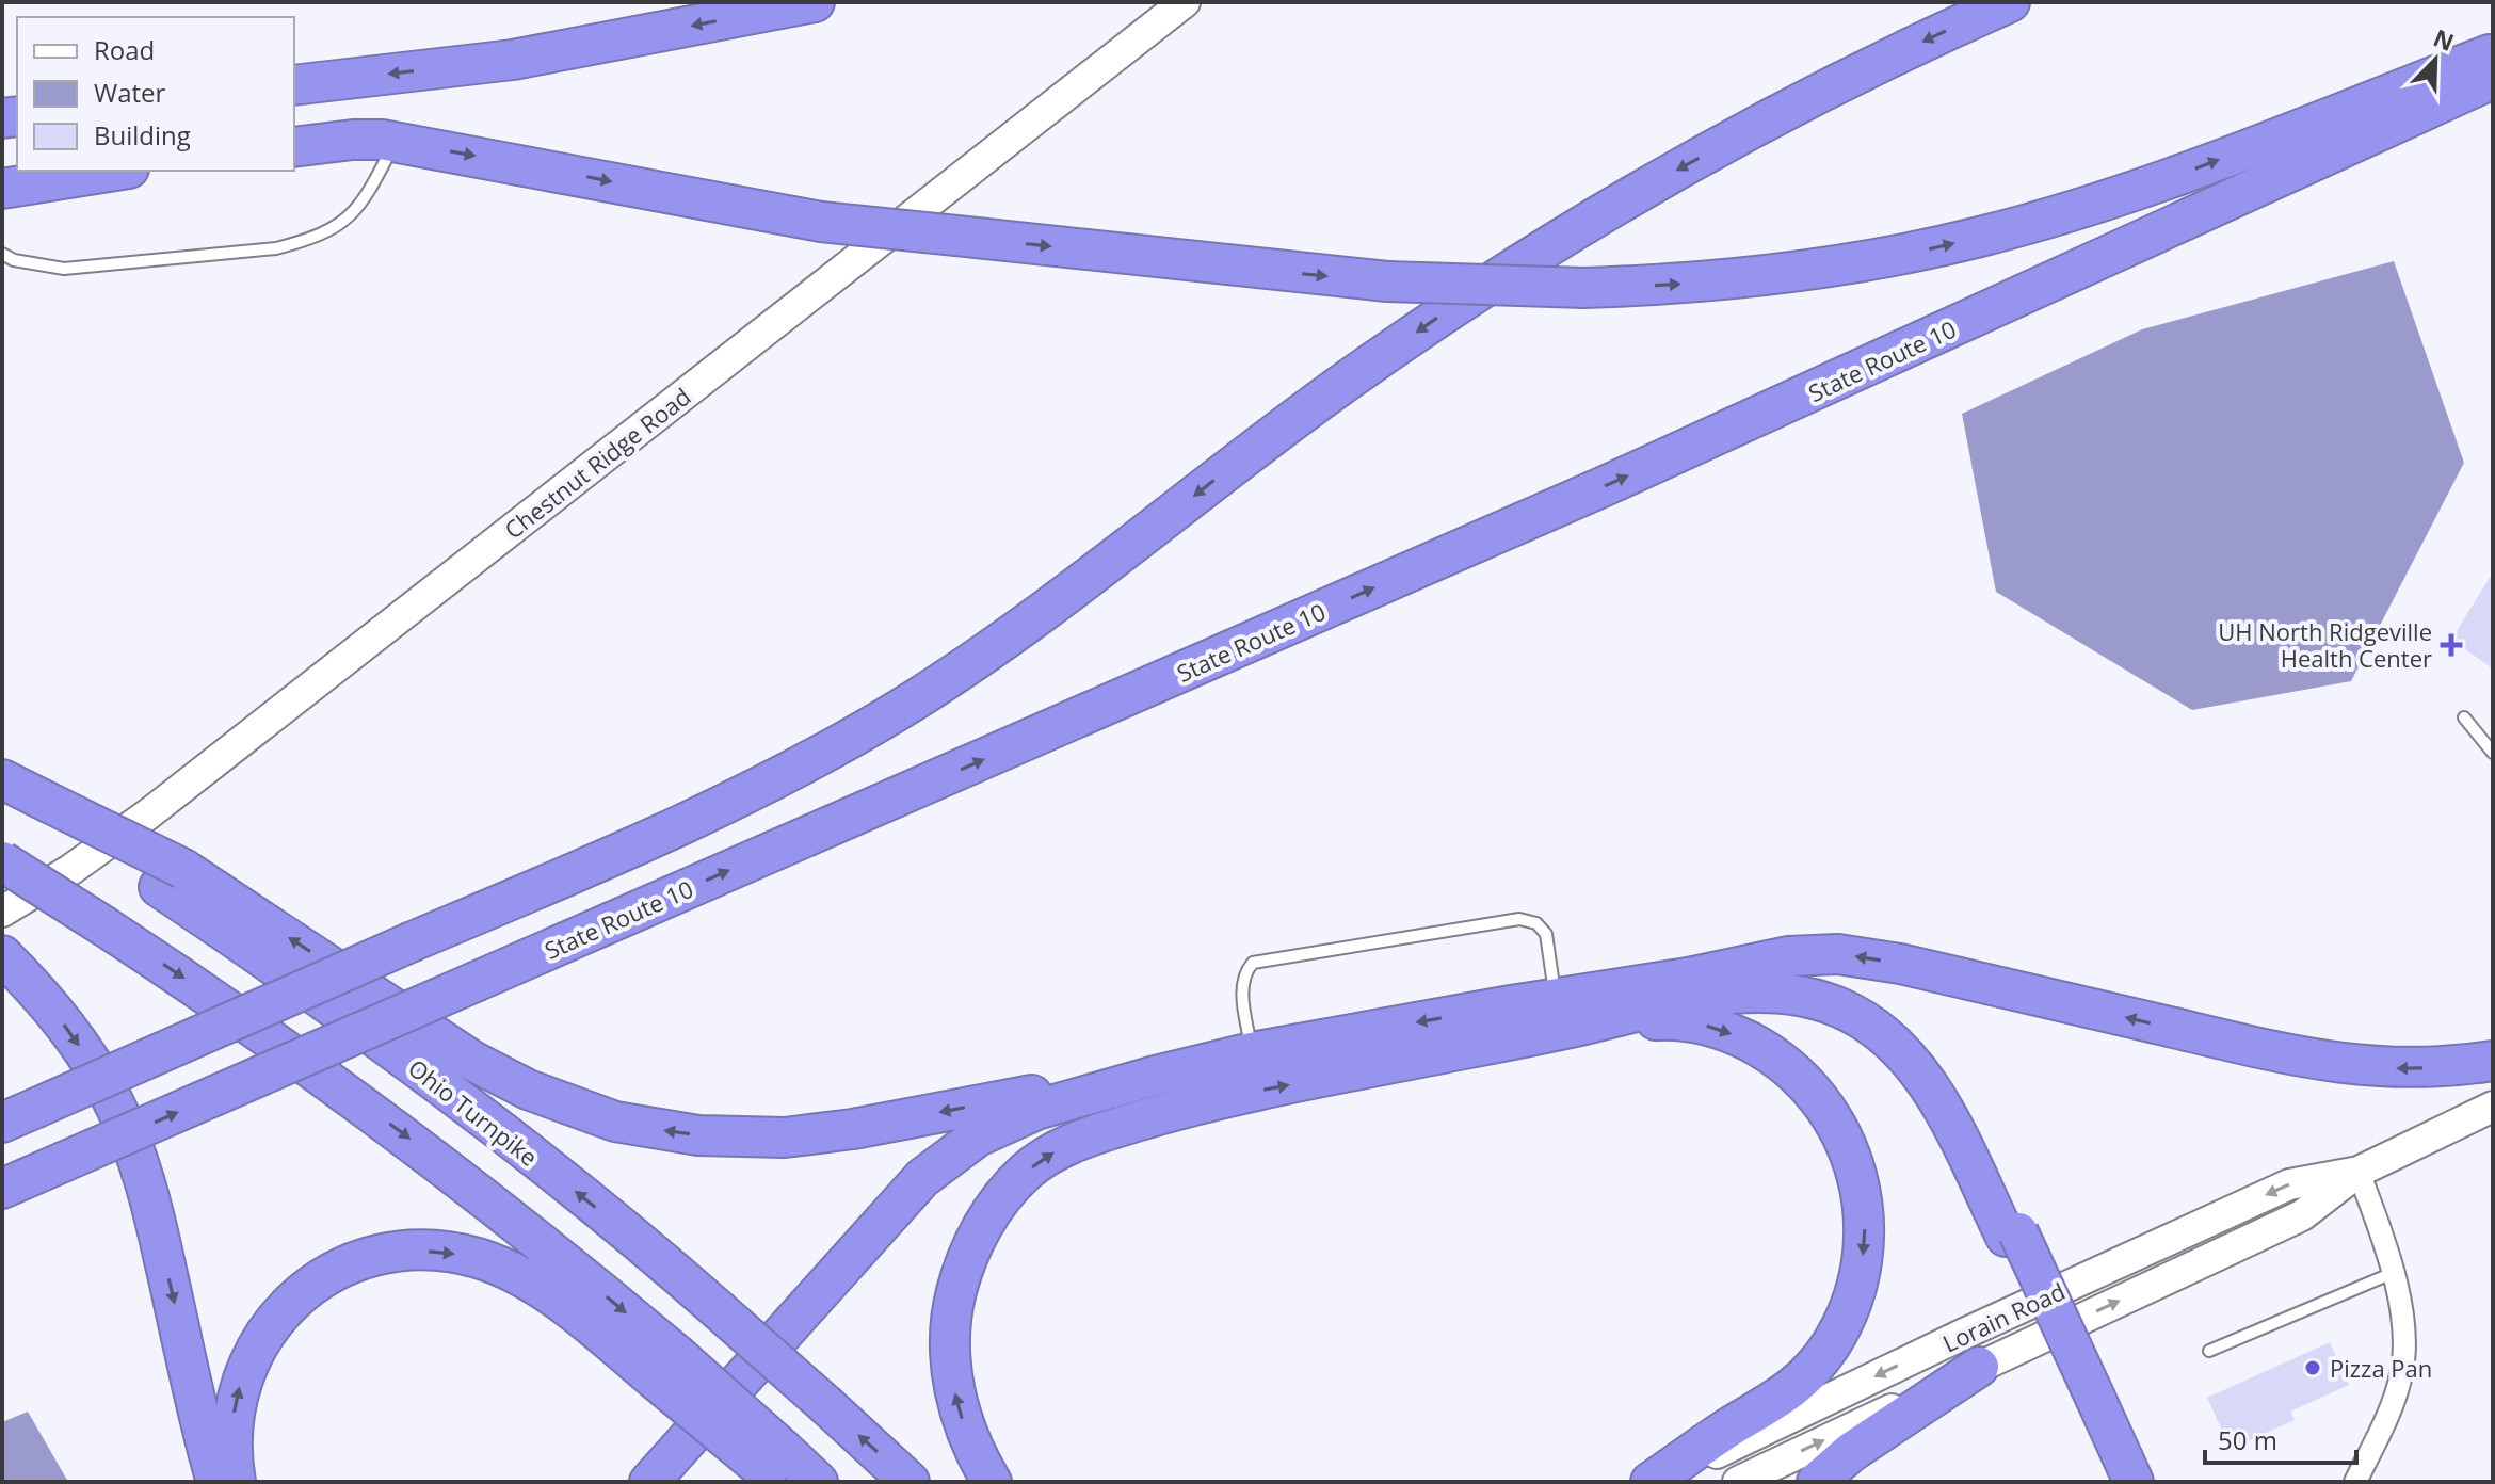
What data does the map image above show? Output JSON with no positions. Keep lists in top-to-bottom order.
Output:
{
  "streets": {
    "highway": ["State Route 10", "Ohio Turnpike"],
    "street": ["Chestnut Ridge Road", "Lorain Road"]
  },
  "places": {
    "health": ["UH North Ridgeville Health Center"],
    "other": ["Pizza Pan"]
  },
  "legend": ["Road", "Water", "Building"],
  "scale_bar": "50 m",
  "north": "top right"
}
